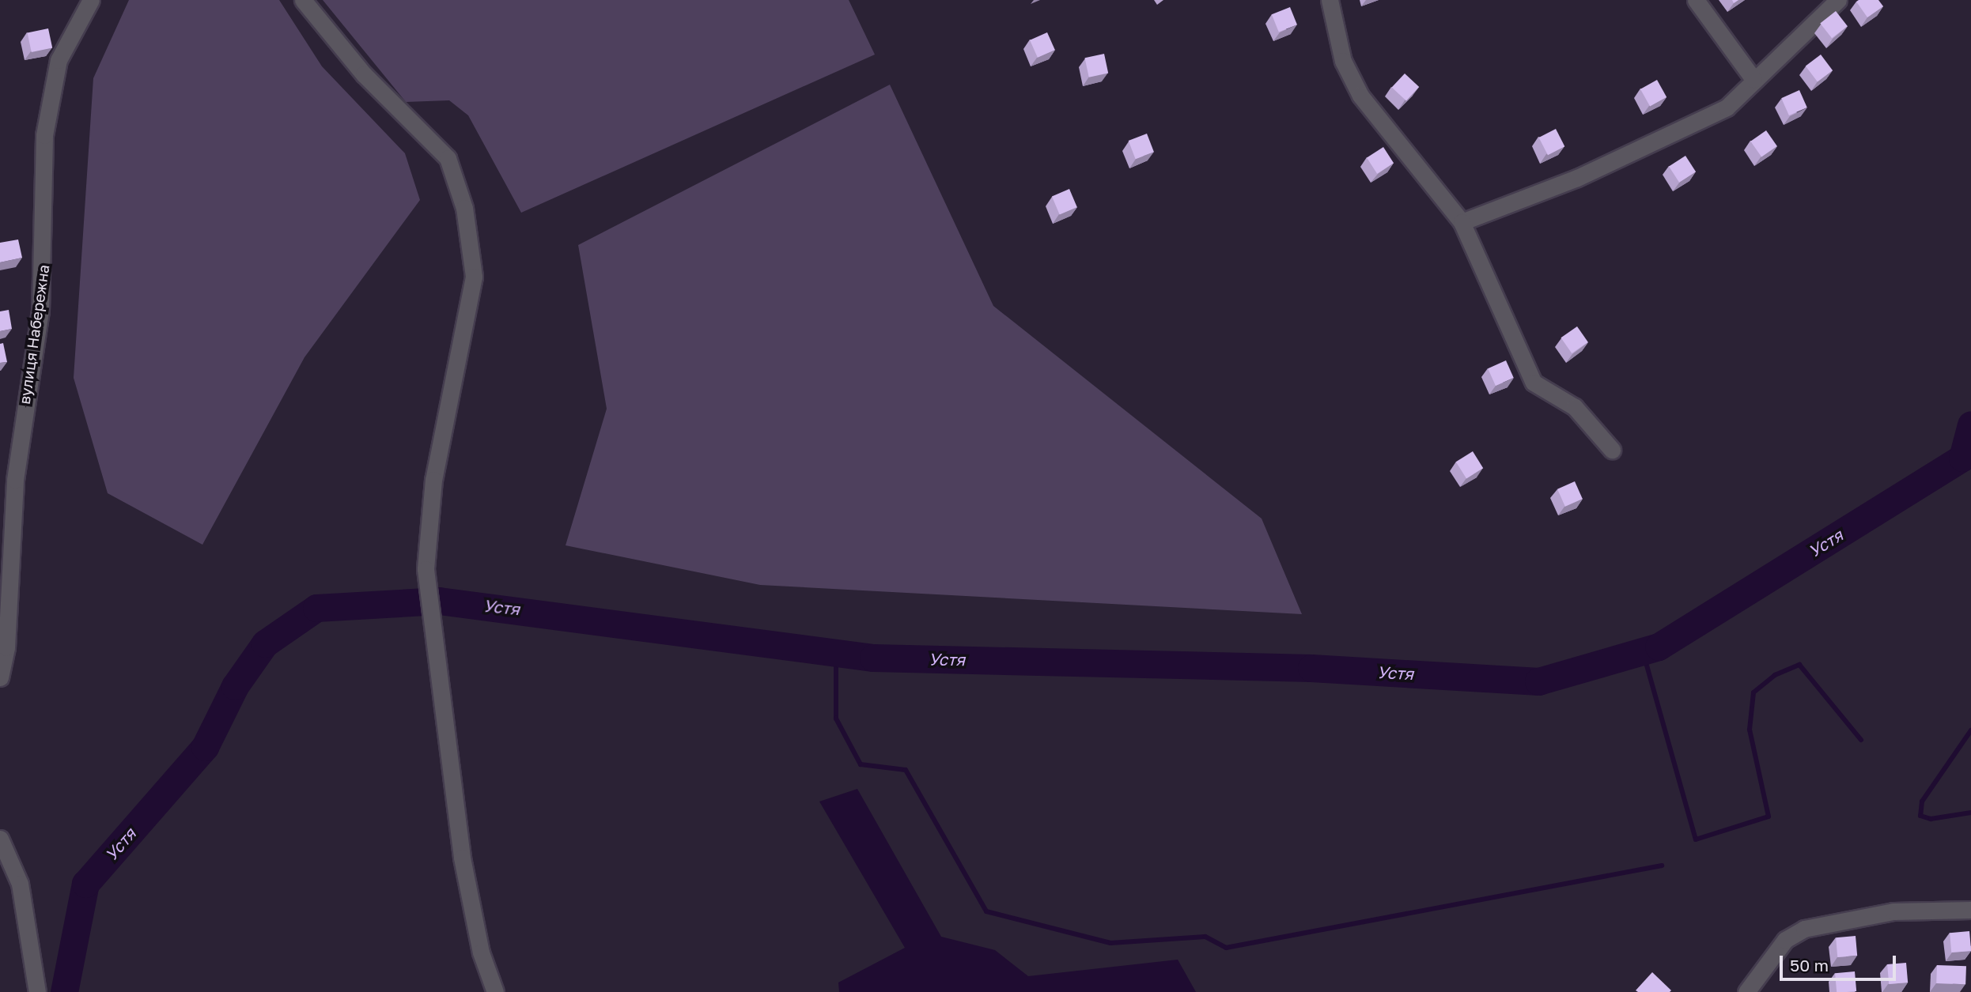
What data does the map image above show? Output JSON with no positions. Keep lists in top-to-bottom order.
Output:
{
  "streets": {
    "street": ["вулиця Набережна"]
  },
  "water": ["Устя"],
  "scale_bar": "50 m"
}
